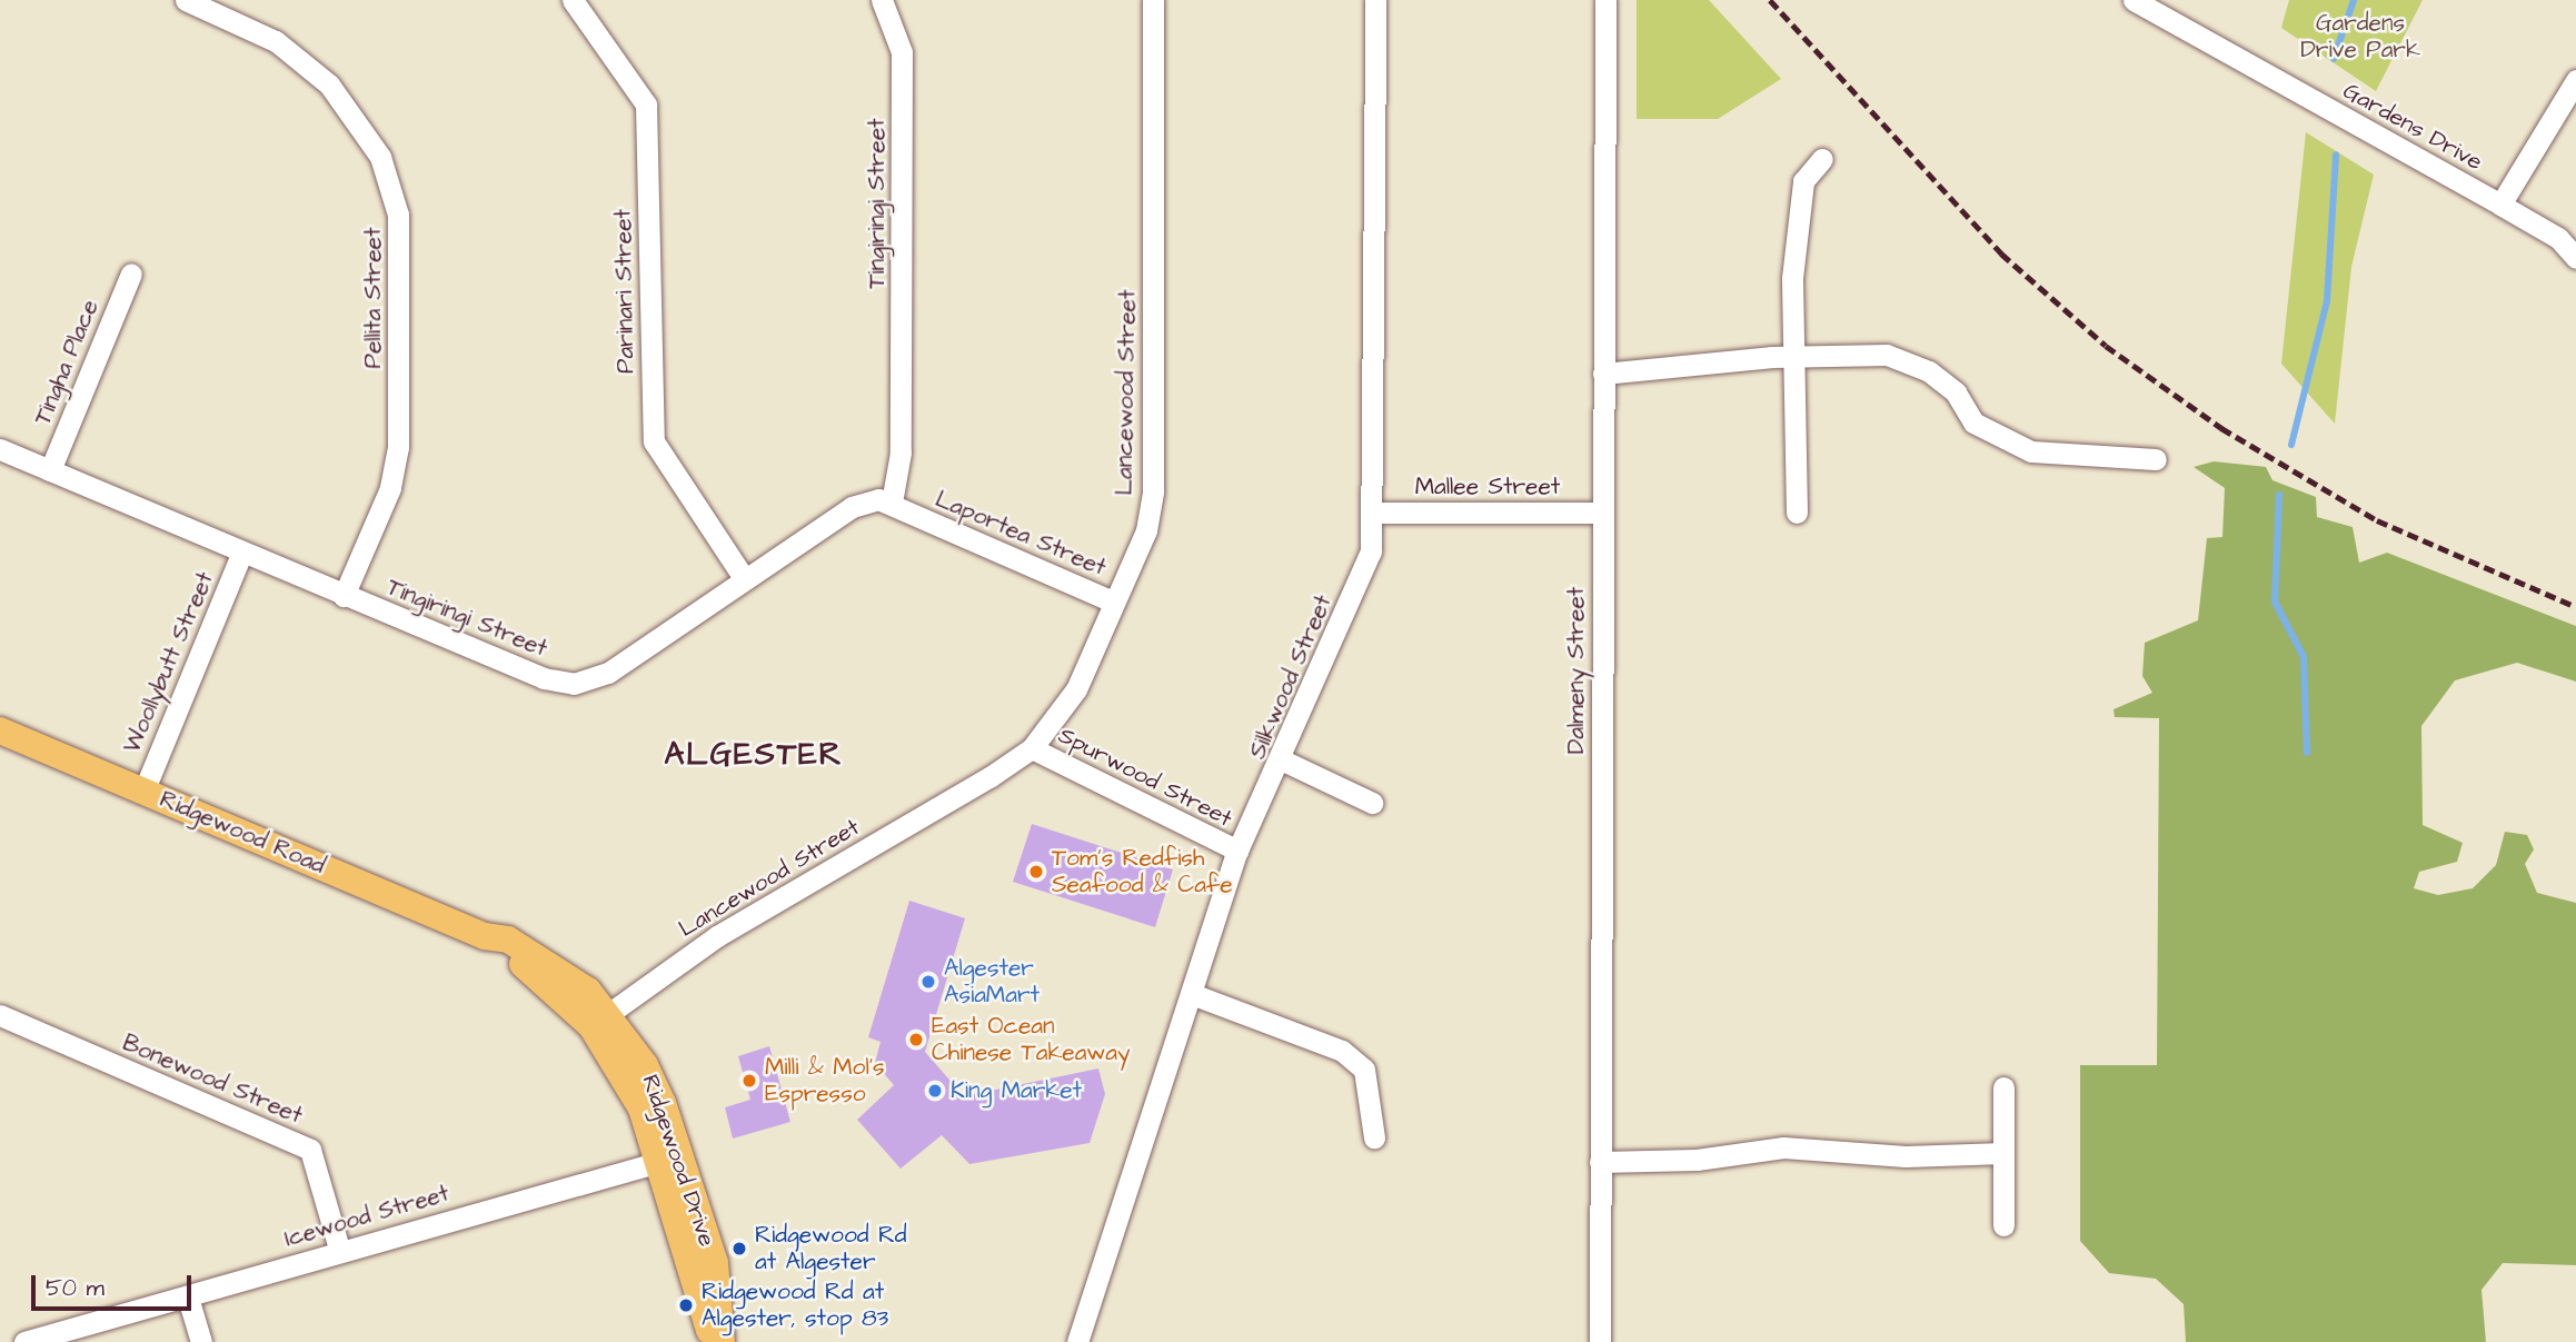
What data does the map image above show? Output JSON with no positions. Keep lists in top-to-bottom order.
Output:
{
  "streets": {
    "main road": ["Ridgewood Road", "Ridgewood Drive"],
    "street": [
      "Gardens Drive",
      "Tingiringi Street",
      "Parinari Street",
      "Pellita Street",
      "Tingha Place",
      "Lancewood Street",
      "Mallee Street",
      "Laportea Street",
      "Woollybutt Street",
      "Dalmeny Street",
      "Silkwood Street",
      "Spurwood Street",
      "Bonewood Street",
      "Icewood Street"
    ]
  },
  "crossings": [
    ["Tingiringi Street", "Parinari Street"],
    ["Tingiringi Street", "Pellita Street"],
    ["Tingiringi Street", "Tingha Place"],
    ["Tingiringi Street", "Laportea Street"],
    ["Tingiringi Street", "Woollybutt Street"],
    ["Lancewood Street", "Laportea Street"],
    ["Lancewood Street", "Spurwood Street"],
    ["Lancewood Street", "Ridgewood Drive"],
    ["Mallee Street", "Dalmeny Street"],
    ["Mallee Street", "Silkwood Street"],
    ["Woollybutt Street", "Ridgewood Road"],
    ["Silkwood Street", "Spurwood Street"],
    ["Ridgewood Road", "Ridgewood Drive"],
    ["Bonewood Street", "Icewood Street"],
    ["Ridgewood Drive", "Icewood Street"]
  ],
  "districts": ["ALGESTER"],
  "parks": ["Gardens Drive Park"],
  "places": [
    "Tom's Redfish Seafood & Cafe",
    "Algester AsiaMart",
    "East Ocean Chinese Takeaway",
    "Milli & Mol's Espresso",
    "King Market",
    "Ridgewood Rd at Algester",
    "Ridgewood Rd at Algester, stop 83"
  ],
  "scale_bar": "50 m"
}
